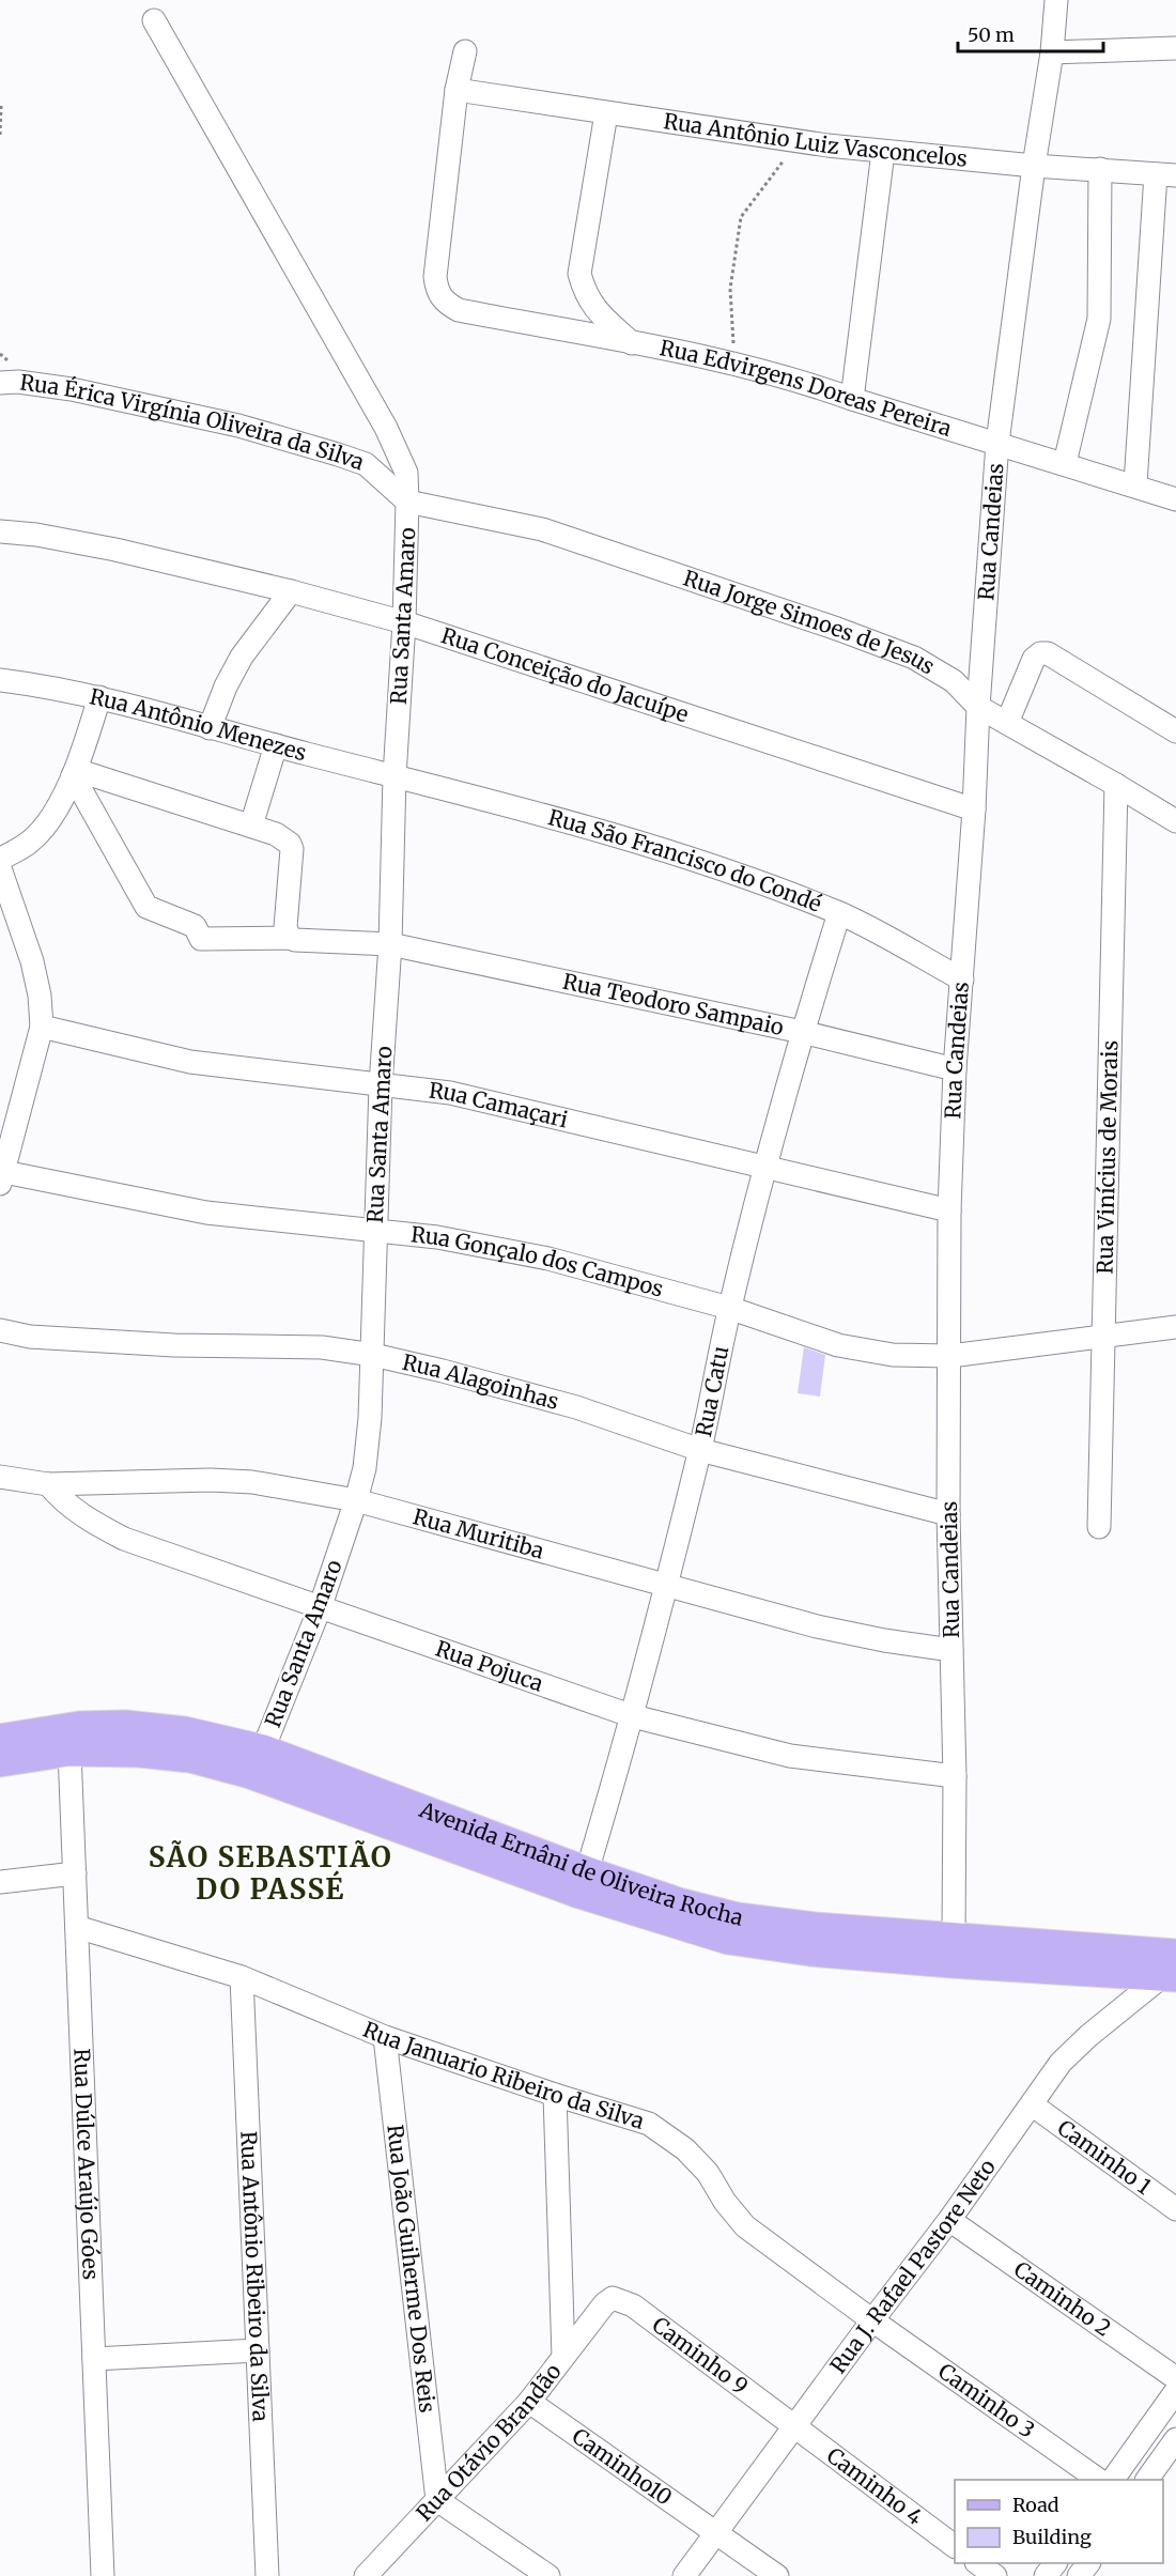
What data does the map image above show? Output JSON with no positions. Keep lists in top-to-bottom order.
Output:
{
  "streets": {
    "main road": ["Avenida Ernâni de Oliveira Rocha"],
    "street": [
      "Rua Antônio Luiz Vasconcelos",
      "Rua Edvirgens Doreas Pereira",
      "Rua Érica Virgínia Oliveira da Silva",
      "Rua Candeias",
      "Rua Santa Amaro",
      "Rua Jorge Simoes de Jesus",
      "Rua Conceição do Jacuípe",
      "Rua Antônio Menezes",
      "Rua São Francisco do Condé",
      "Rua Teodoro Sampaio",
      "Rua Camaçari",
      "Rua Vinícius de Morais",
      "Rua Gonçalo dos Campos",
      "Rua Alagoinhas",
      "Rua Catu",
      "Rua Muritiba",
      "Rua Pojuca",
      "Rua Januario Ribeiro da Silva",
      "Caminho 1",
      "Rua Dúlce Araújo Góes",
      "Rua J. Rafael Pastore Neto",
      "Rua João Guiherme Dos Reis",
      "Rua Antônio Ribeiro da Silva",
      "Caminho 2",
      "Caminho 9",
      "Caminho 3",
      "Rua Otávio Brandão",
      "Caminho10",
      "Caminho 4"
    ]
  },
  "crossings": [
    ["Rua Antônio Luiz Vasconcelos", "Rua Edvirgens Doreas Pereira"],
    ["Rua Antônio Luiz Vasconcelos", "Rua Candeias"],
    ["Rua Edvirgens Doreas Pereira", "Rua Candeias"],
    ["Rua Érica Virgínia Oliveira da Silva", "Rua Santa Amaro"],
    ["Rua Érica Virgínia Oliveira da Silva", "Rua Jorge Simoes de Jesus"],
    ["Rua Candeias", "Rua Jorge Simoes de Jesus"],
    ["Rua Candeias", "Rua Conceição do Jacuípe"],
    ["Rua Candeias", "Rua São Francisco do Condé"],
    ["Rua Candeias", "Rua Teodoro Sampaio"],
    ["Rua Candeias", "Rua Camaçari"],
    ["Rua Candeias", "Rua Gonçalo dos Campos"],
    ["Rua Candeias", "Rua Alagoinhas"],
    ["Rua Candeias", "Rua Muritiba"],
    ["Rua Candeias", "Rua Pojuca"],
    ["Rua Candeias", "Avenida Ernâni de Oliveira Rocha"],
    ["Rua Santa Amaro", "Rua Jorge Simoes de Jesus"],
    ["Rua Santa Amaro", "Rua Conceição do Jacuípe"],
    ["Rua Santa Amaro", "Rua Antônio Menezes"],
    ["Rua Santa Amaro", "Rua São Francisco do Condé"],
    ["Rua Santa Amaro", "Rua Teodoro Sampaio"],
    ["Rua Santa Amaro", "Rua Camaçari"],
    ["Rua Santa Amaro", "Rua Gonçalo dos Campos"],
    ["Rua Santa Amaro", "Rua Alagoinhas"],
    ["Rua Santa Amaro", "Rua Muritiba"],
    ["Rua Santa Amaro", "Rua Pojuca"],
    ["Rua Santa Amaro", "Avenida Ernâni de Oliveira Rocha"],
    ["Rua Jorge Simoes de Jesus", "Rua Vinícius de Morais"],
    ["Rua Antônio Menezes", "Rua São Francisco do Condé"],
    ["Rua São Francisco do Condé", "Rua Catu"],
    ["Rua Teodoro Sampaio", "Rua Catu"],
    ["Rua Camaçari", "Rua Catu"],
    ["Rua Vinícius de Morais", "Rua Gonçalo dos Campos"],
    ["Rua Gonçalo dos Campos", "Rua Catu"],
    ["Rua Alagoinhas", "Rua Catu"],
    ["Rua Catu", "Rua Muritiba"],
    ["Rua Catu", "Rua Pojuca"],
    ["Rua Catu", "Avenida Ernâni de Oliveira Rocha"],
    ["Rua Muritiba", "Rua Pojuca"],
    ["Avenida Ernâni de Oliveira Rocha", "Rua Dúlce Araújo Góes"],
    ["Avenida Ernâni de Oliveira Rocha", "Rua J. Rafael Pastore Neto"],
    ["Rua Januario Ribeiro da Silva", "Rua Dúlce Araújo Góes"],
    ["Rua Januario Ribeiro da Silva", "Rua J. Rafael Pastore Neto"],
    ["Rua Januario Ribeiro da Silva", "Rua João Guiherme Dos Reis"],
    ["Rua Januario Ribeiro da Silva", "Rua Antônio Ribeiro da Silva"],
    ["Rua Januario Ribeiro da Silva", "Caminho 3"],
    ["Caminho 1", "Rua J. Rafael Pastore Neto"],
    ["Rua J. Rafael Pastore Neto", "Caminho 2"],
    ["Rua J. Rafael Pastore Neto", "Caminho 9"],
    ["Rua J. Rafael Pastore Neto", "Caminho 3"],
    ["Rua J. Rafael Pastore Neto", "Caminho10"],
    ["Rua J. Rafael Pastore Neto", "Caminho 4"],
    ["Rua João Guiherme Dos Reis", "Rua Otávio Brandão"],
    ["Caminho 9", "Rua Otávio Brandão"],
    ["Caminho 9", "Caminho 4"],
    ["Rua Otávio Brandão", "Caminho10"]
  ],
  "districts": ["SÃO SEBASTIÃO DO PASSÉ"],
  "legend": ["Road", "Building"],
  "scale_bar": "50 m"
}
